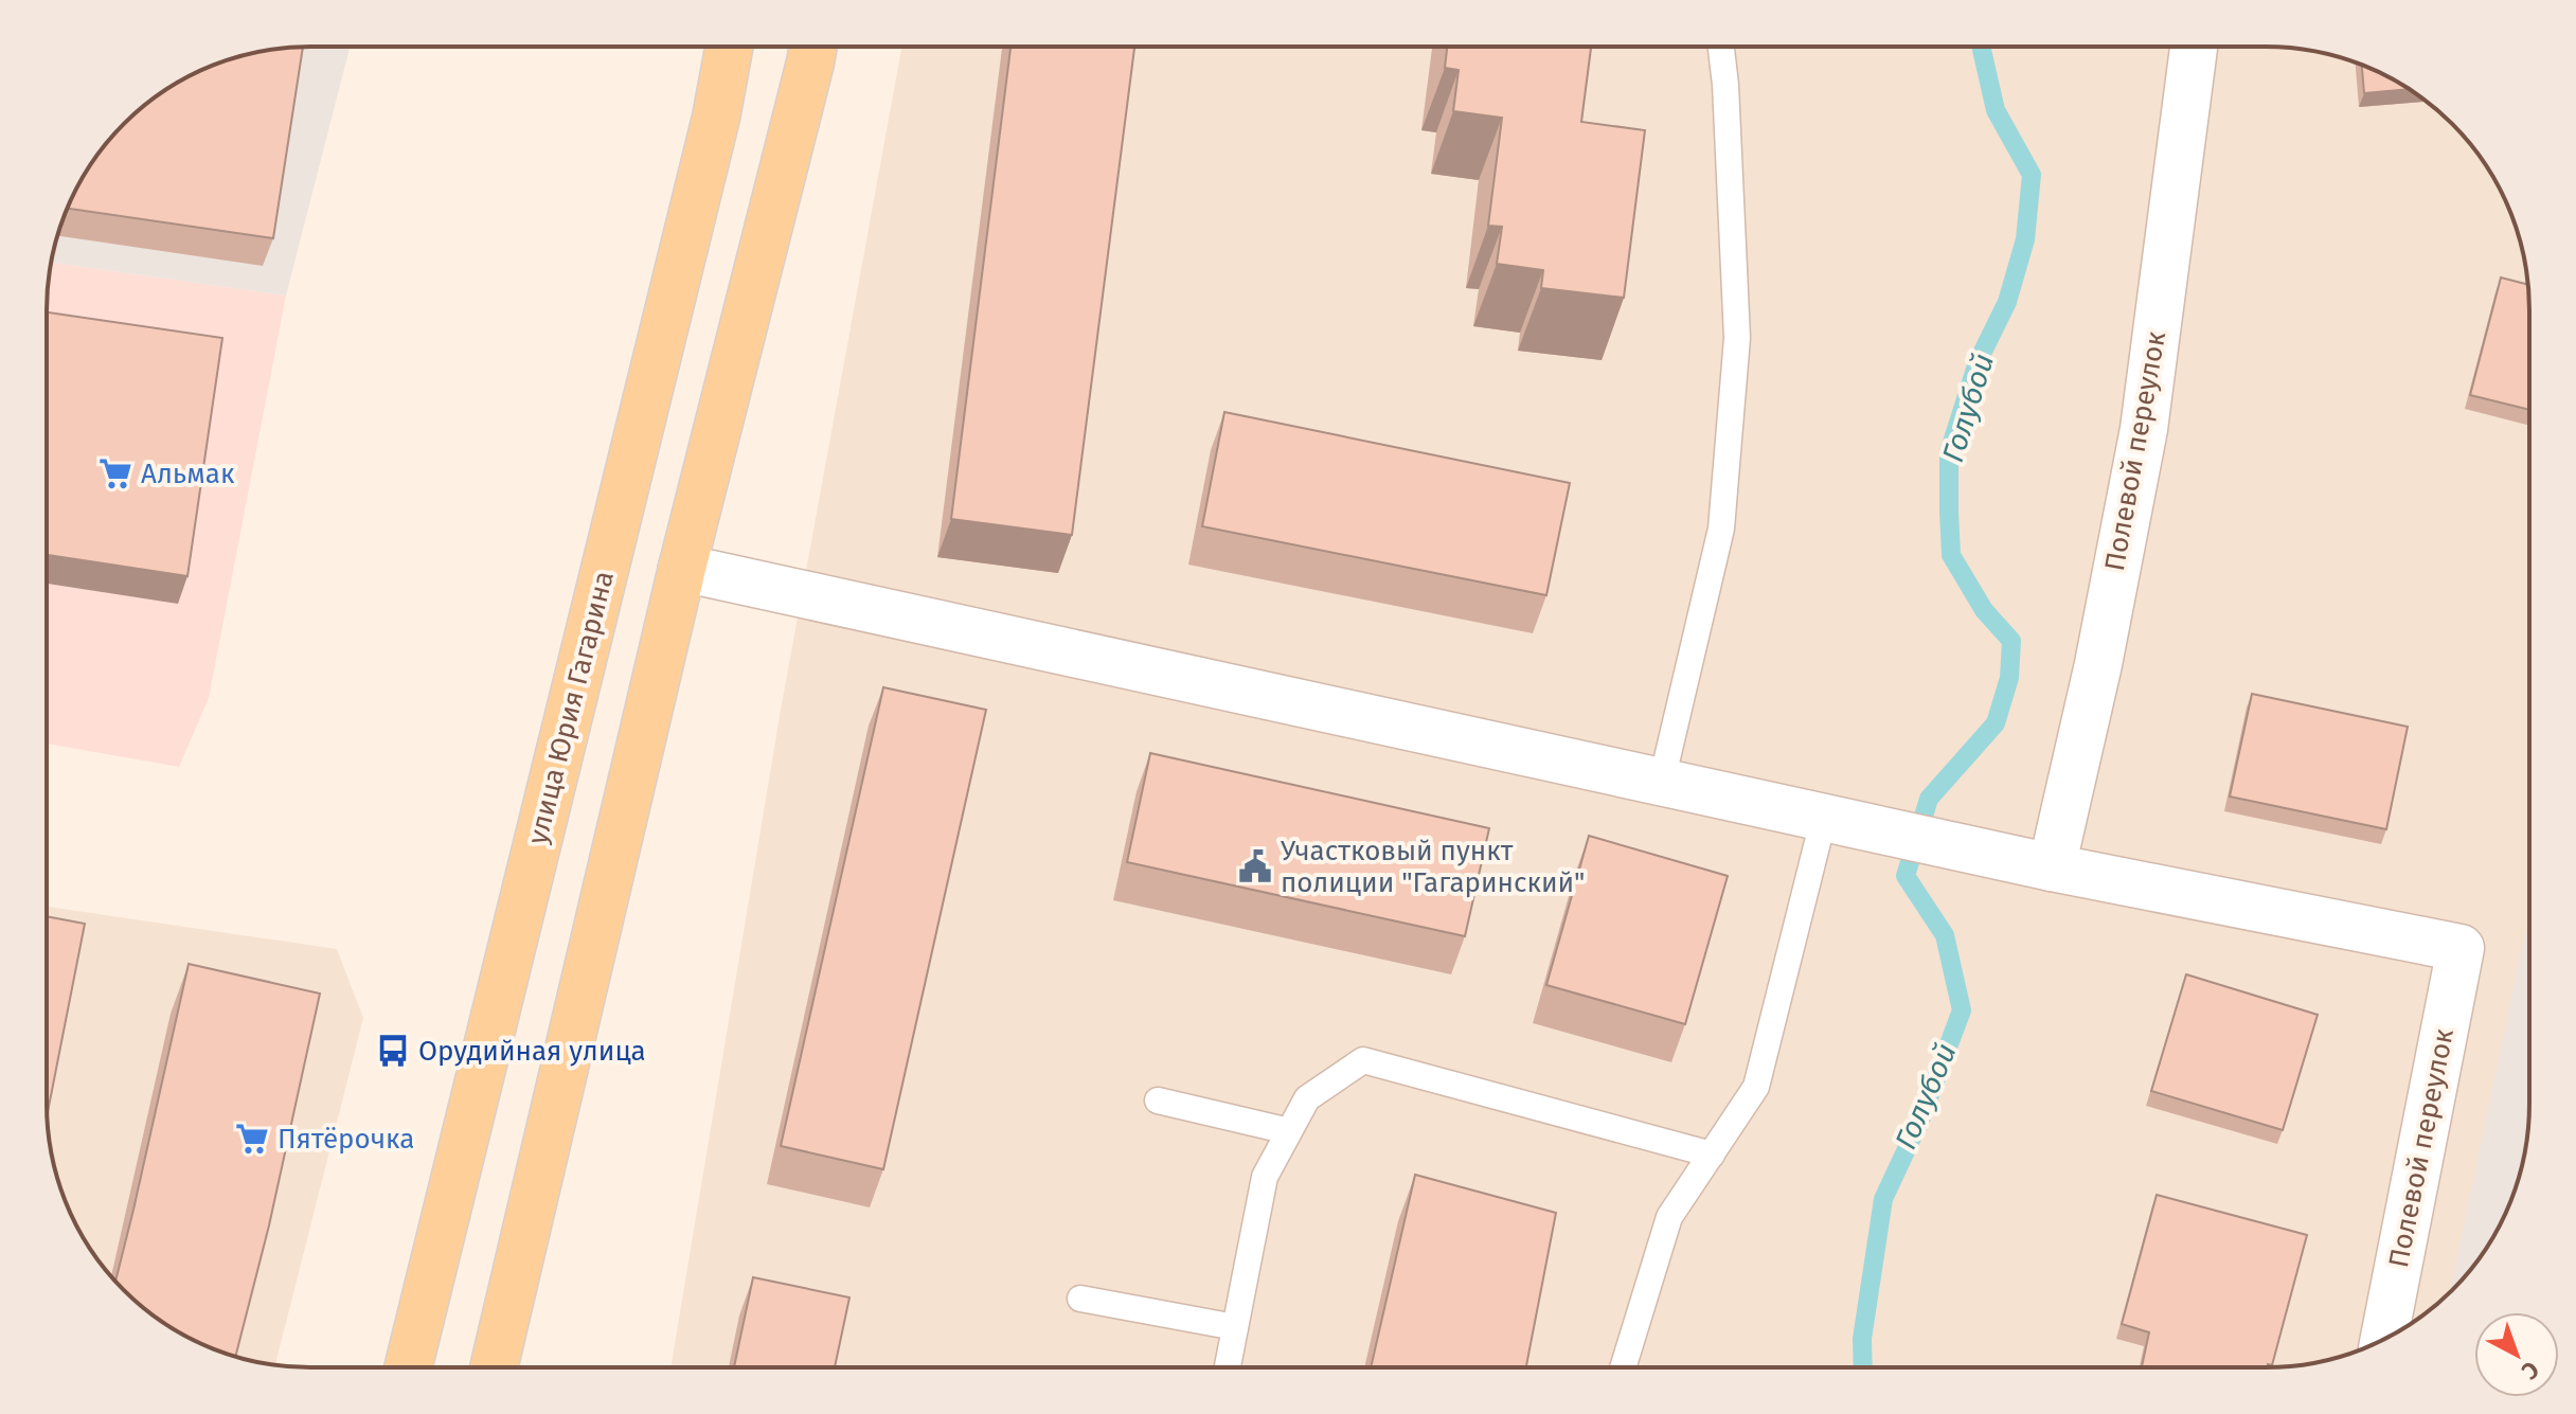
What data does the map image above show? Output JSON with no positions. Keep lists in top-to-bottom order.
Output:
{
  "streets": {
    "main road": ["улица Юрия Гагарина"],
    "street": ["Полевой переулок"]
  },
  "water": ["Голубой"],
  "places": {
    "supermarket": ["Альмак", "Пятёрочка"],
    "public building": ["Участковый пункт полиции \"Гагаринский\""],
    "bus stop": ["Орудийная улица"]
  },
  "north": "bottom right"
}
